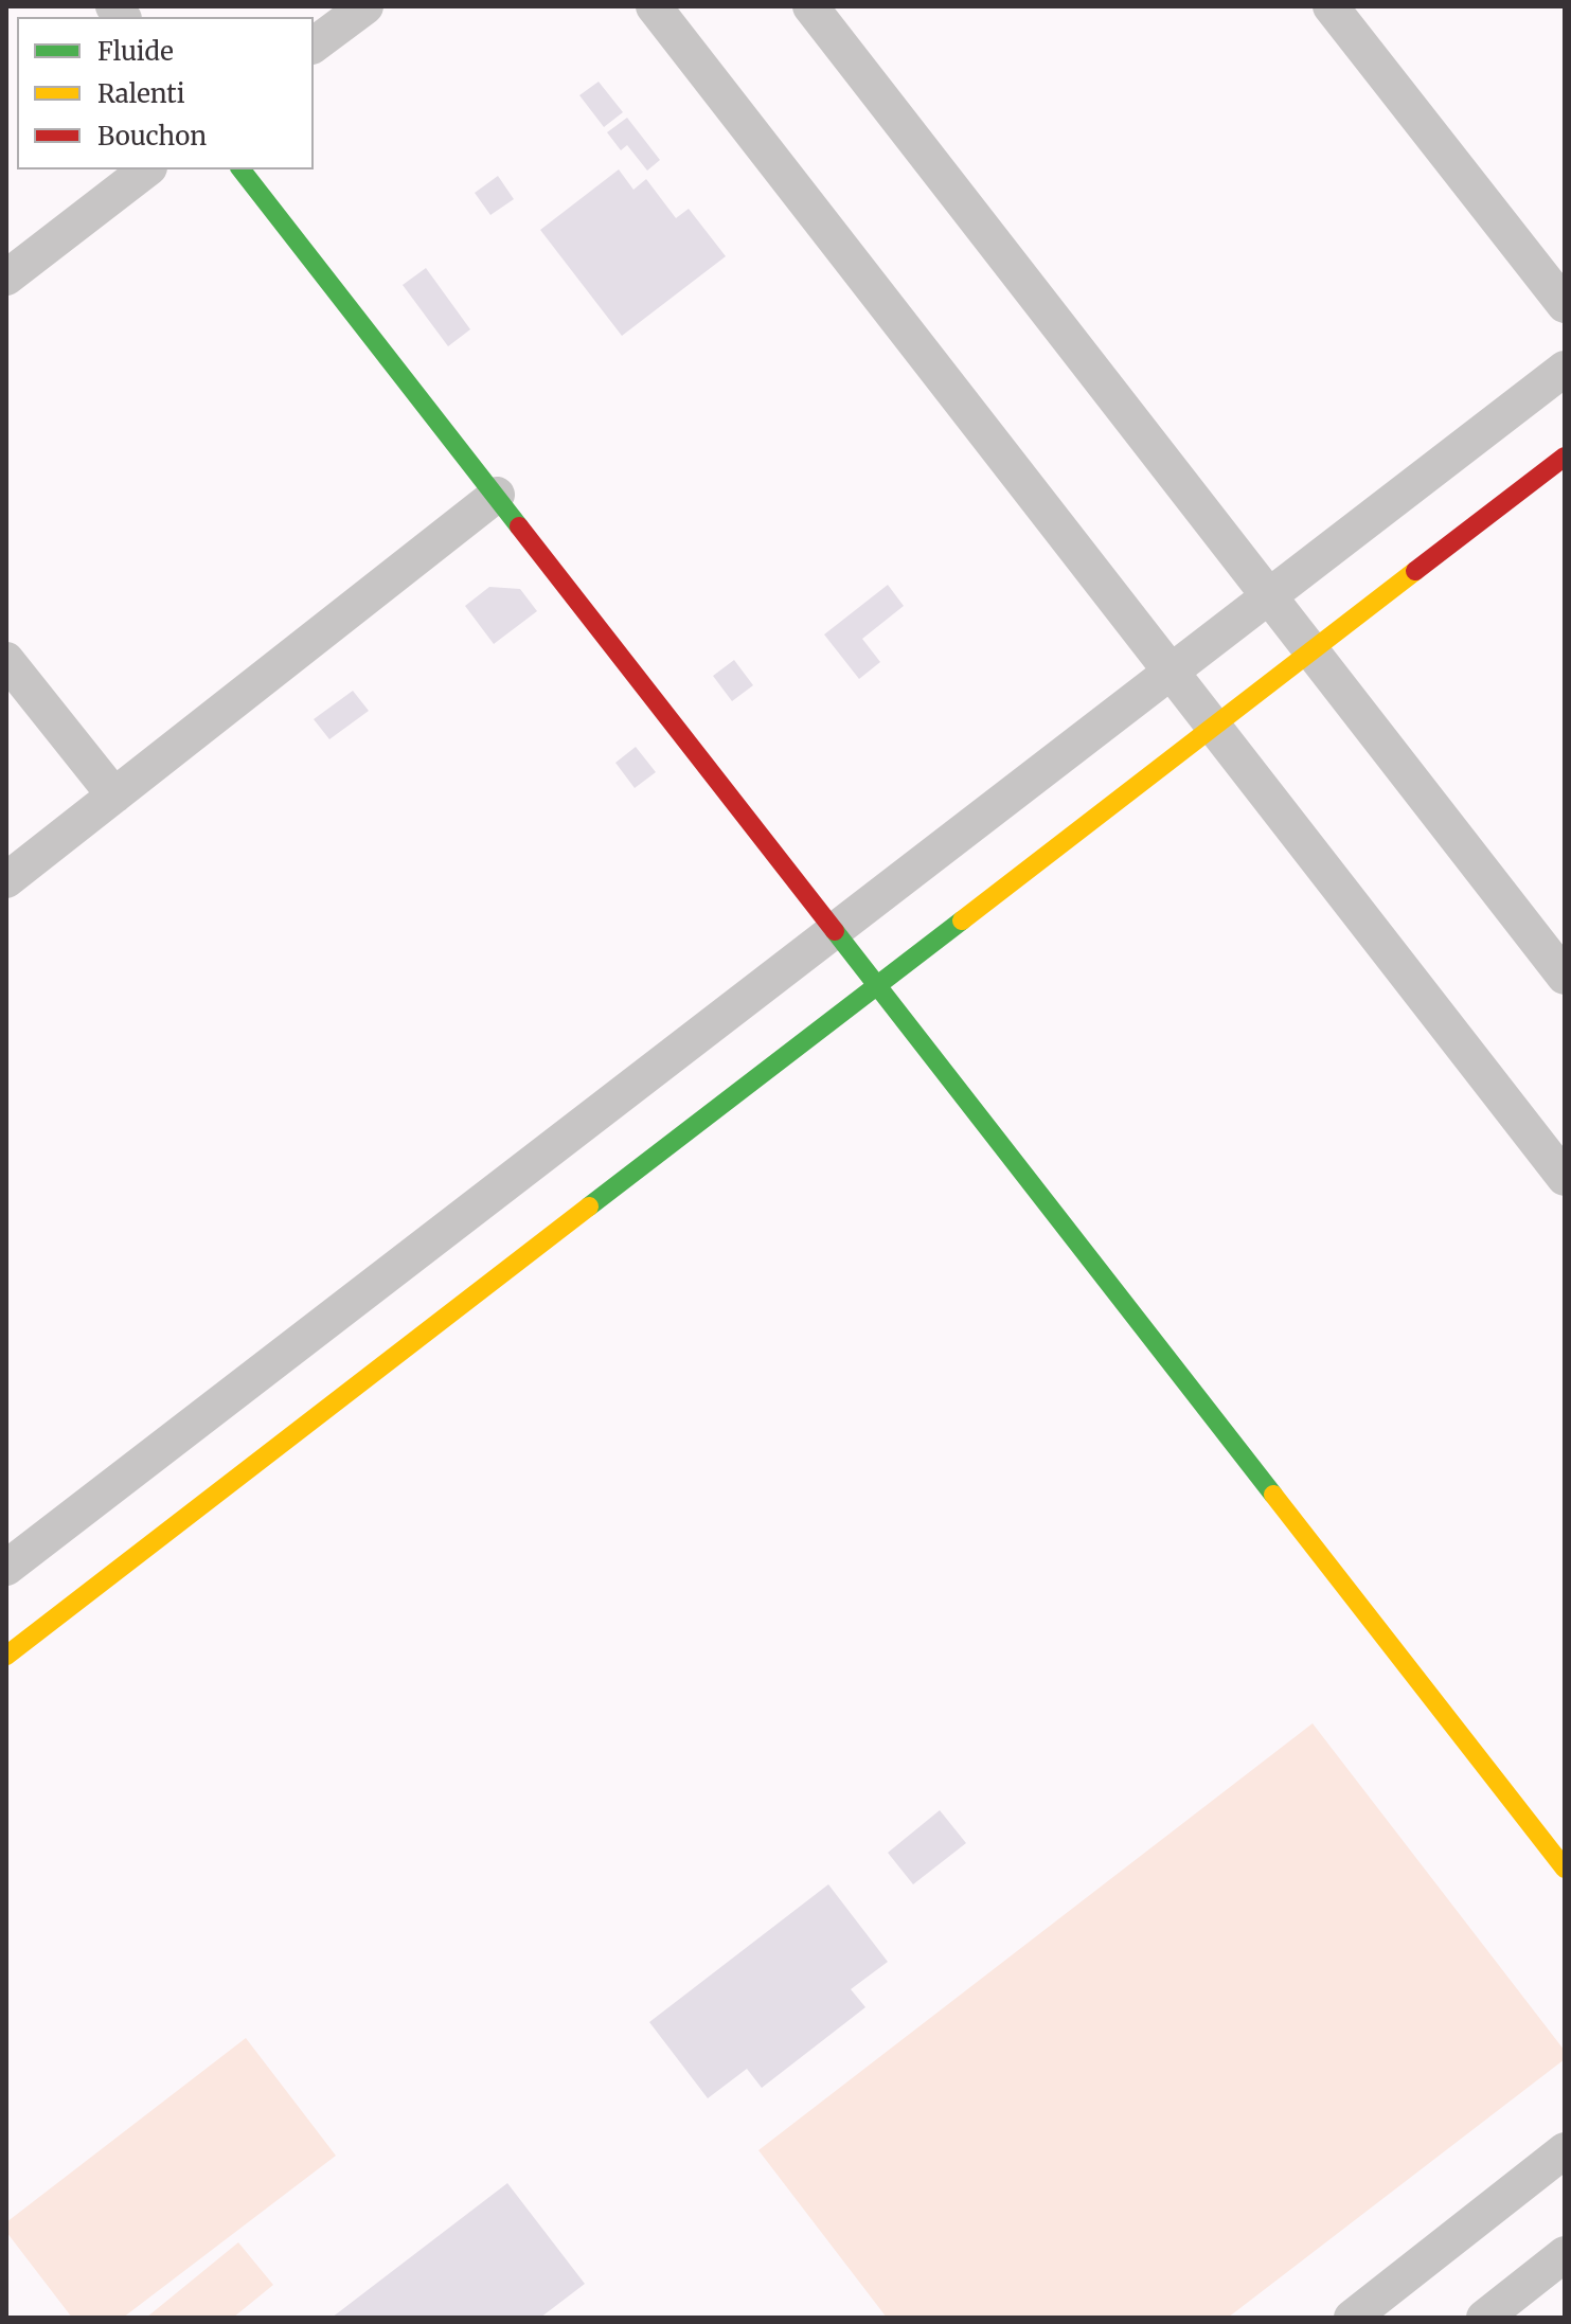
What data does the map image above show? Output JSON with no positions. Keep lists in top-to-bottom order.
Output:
{
  "legend": ["Fluide", "Ralenti", "Bouchon"]
}
